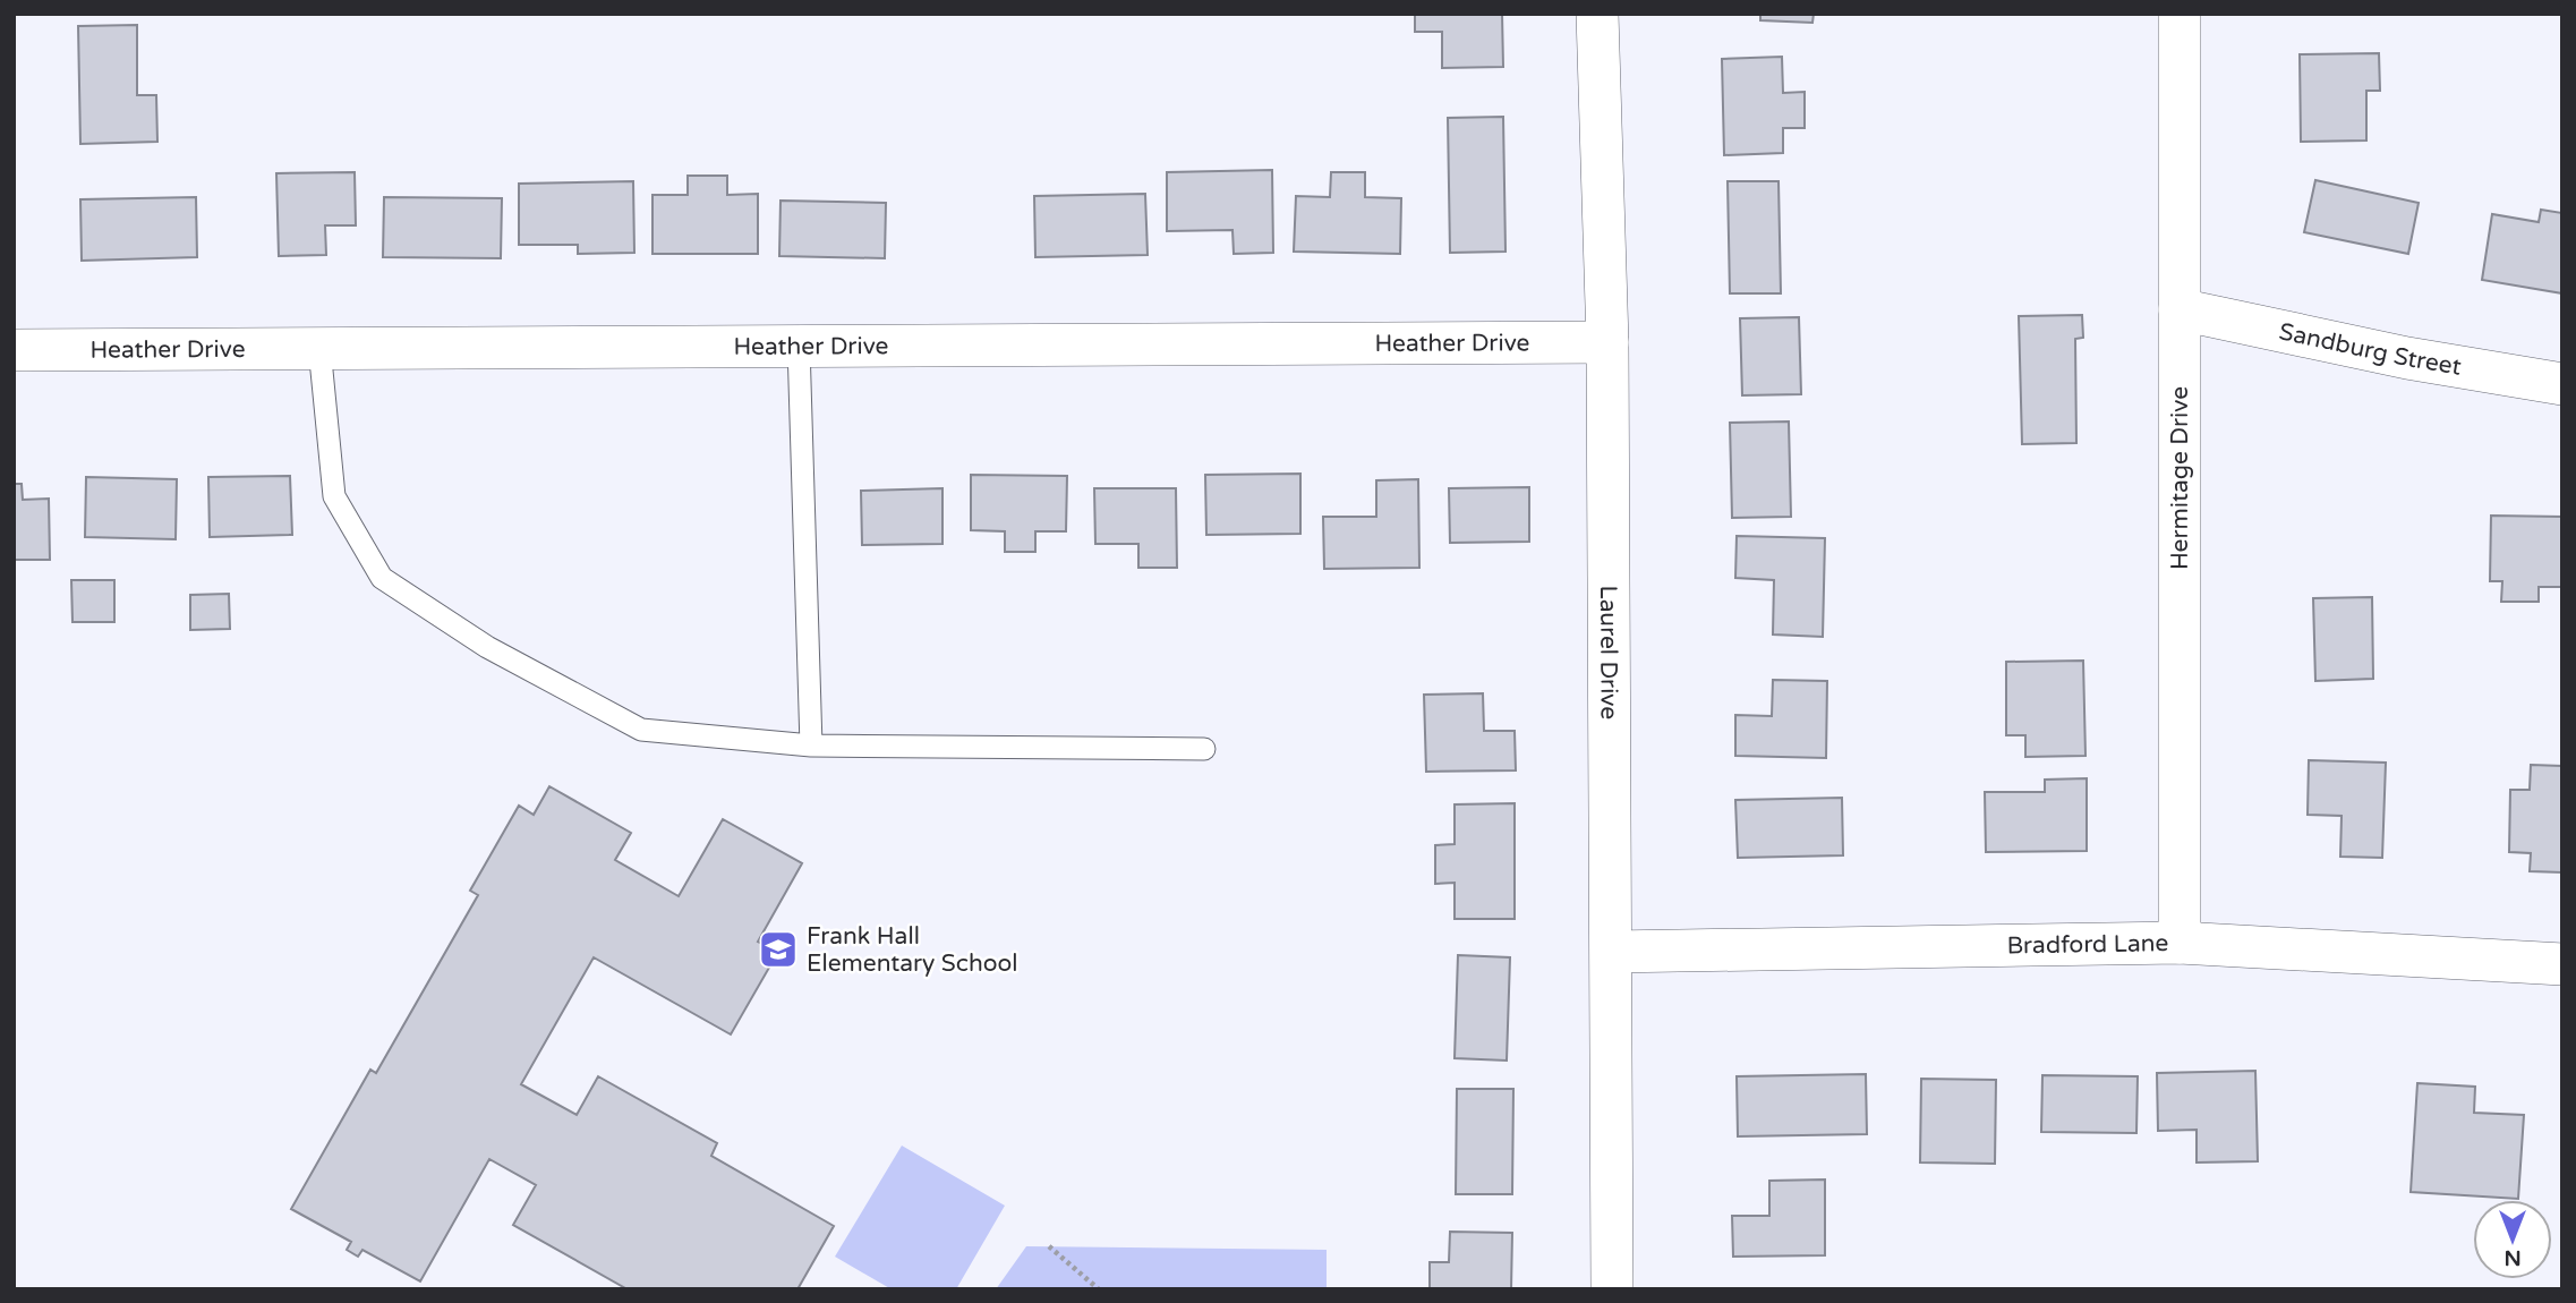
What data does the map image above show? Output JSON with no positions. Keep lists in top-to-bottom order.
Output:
{
  "streets": {
    "street": [
      "Heather Drive",
      "Sandburg Street",
      "Hermitage Drive",
      "Laurel Drive",
      "Bradford Lane"
    ]
  },
  "crossings": [
    ["Heather Drive", "Laurel Drive"],
    ["Sandburg Street", "Hermitage Drive"],
    ["Hermitage Drive", "Bradford Lane"],
    ["Laurel Drive", "Bradford Lane"]
  ],
  "places": {
    "school or university": ["Frank Hall Elementary School"]
  },
  "north": "bottom"
}
